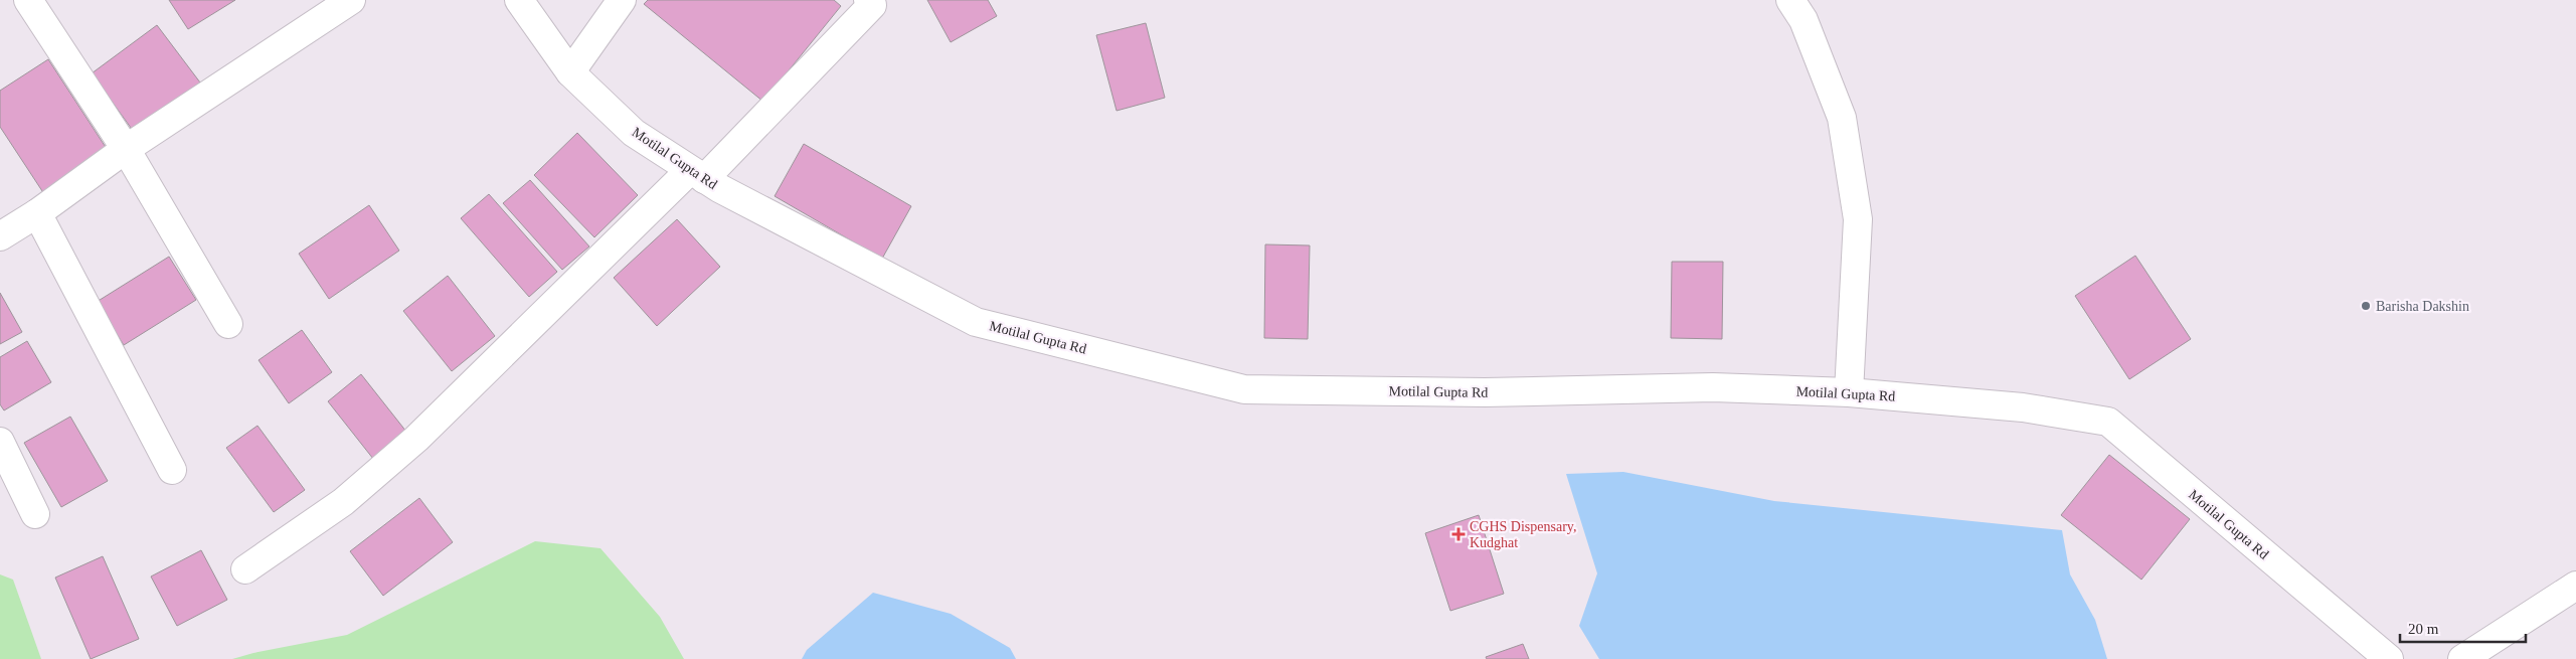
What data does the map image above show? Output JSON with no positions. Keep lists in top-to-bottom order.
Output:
{
  "streets": {
    "street": ["Motilal Gupta Rd"]
  },
  "places": {
    "other": ["Barisha Dakshin"],
    "health": ["CGHS Dispensary, Kudghat"]
  },
  "scale_bar": "20 m"
}
